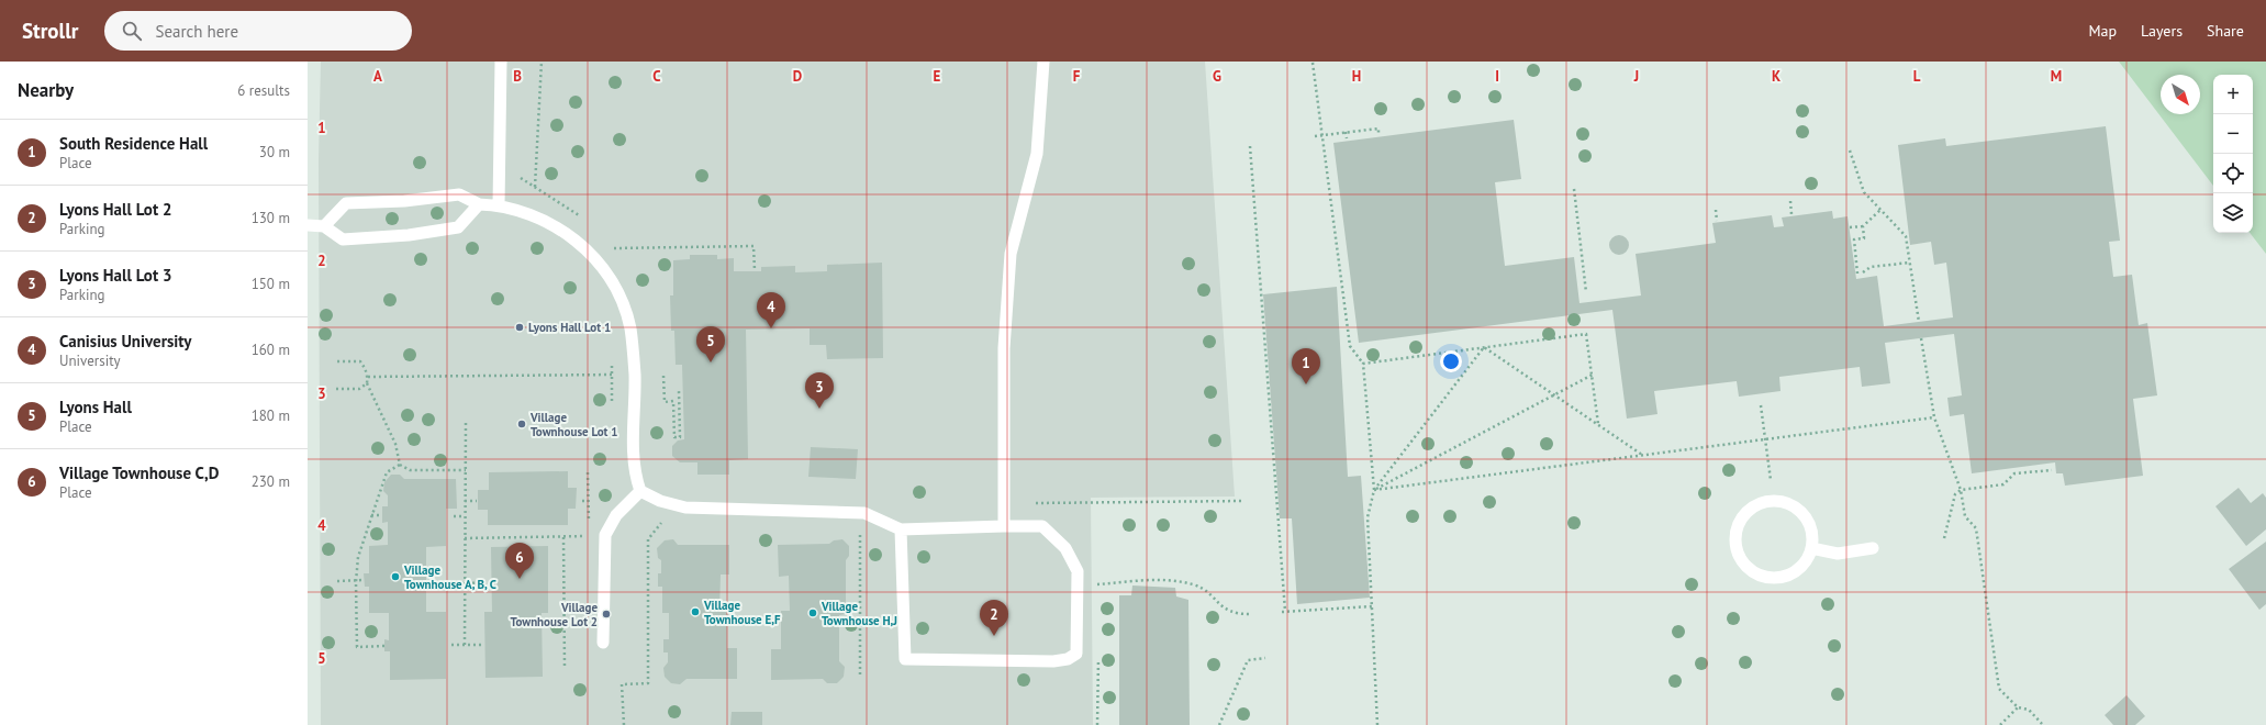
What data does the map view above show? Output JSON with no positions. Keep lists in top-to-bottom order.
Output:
{
  "places": [
    "Lyons Hall Lot 1",
    "Village Townhouse Lot 1",
    "Village Townhouse A, B, C",
    "Village Townhouse E,F",
    "Village Townhouse H,J",
    "Village Townhouse Lot 2"
  ],
  "north": "bottom right",
  "page": {
    "header": "Strollr",
    "search": "Search here",
    "nav": ["Map", "Layers", "Share"],
    "heading": ["Nearby", "6 results"],
    "map_buttons": ["+", "−"],
    "list": [
      {
        "mark": "1",
        "name": "South Residence Hall",
        "note": "Place",
        "value": "30 m"
      },
      {
        "mark": "2",
        "name": "Lyons Hall Lot 2",
        "note": "Parking",
        "value": "130 m"
      },
      {
        "mark": "3",
        "name": "Lyons Hall Lot 3",
        "note": "Parking",
        "value": "150 m"
      },
      {
        "mark": "4",
        "name": "Canisius University",
        "note": "University",
        "value": "160 m"
      },
      {
        "mark": "5",
        "name": "Lyons Hall",
        "note": "Place",
        "value": "180 m"
      },
      {
        "mark": "6",
        "name": "Village Townhouse C,D",
        "note": "Place",
        "value": "230 m"
      }
    ],
    "pins": [
      "4",
      "5",
      "1",
      "3",
      "6",
      "2"
    ]
  },
  "grid": {
    "columns": [
      "A",
      "B",
      "C",
      "D",
      "E",
      "F",
      "G",
      "H",
      "I",
      "J",
      "K",
      "L",
      "M"
    ],
    "rows": [
      "1",
      "2",
      "3",
      "4",
      "5"
    ]
  }
}
